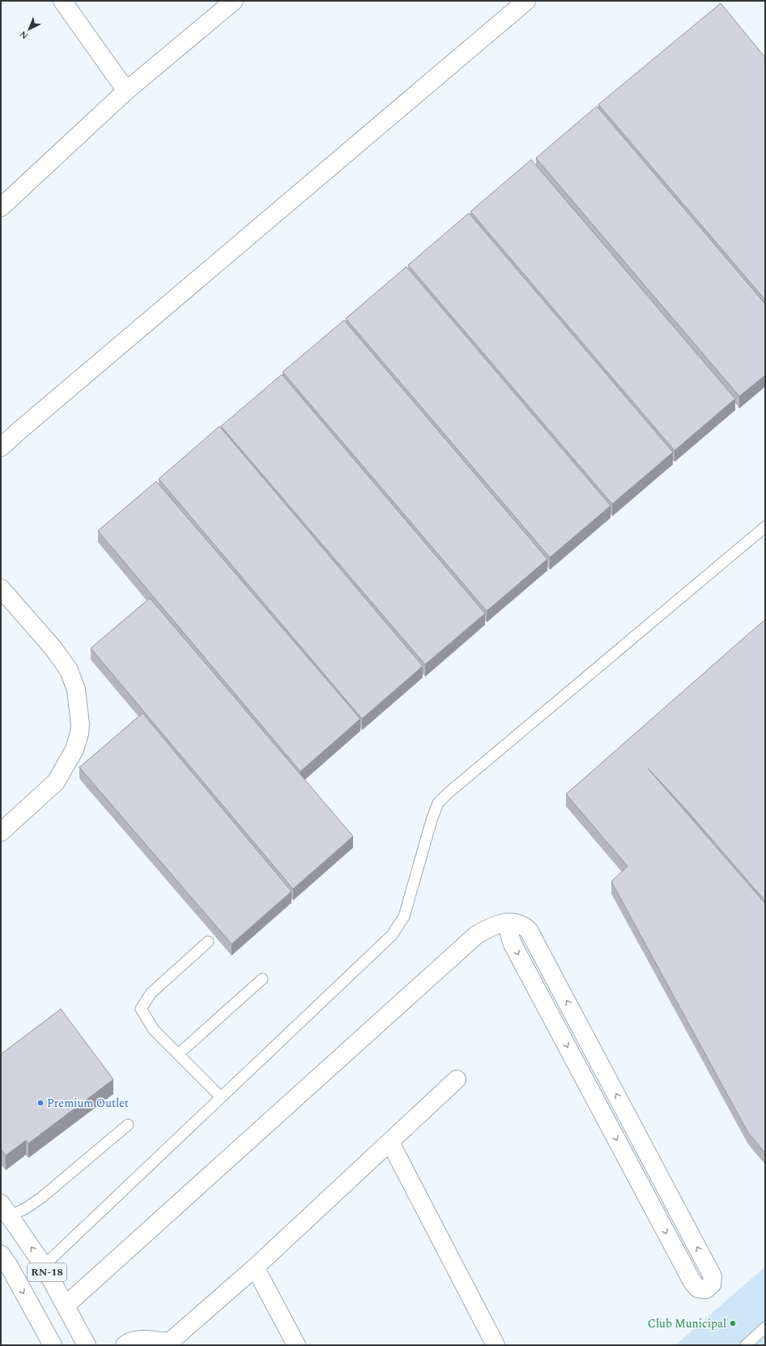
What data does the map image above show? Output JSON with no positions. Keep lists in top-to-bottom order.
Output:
{
  "streets": {
    "street": ["RN-18"]
  },
  "places": ["Premium Outlet", "Club Municipal"],
  "north": "bottom left"
}
